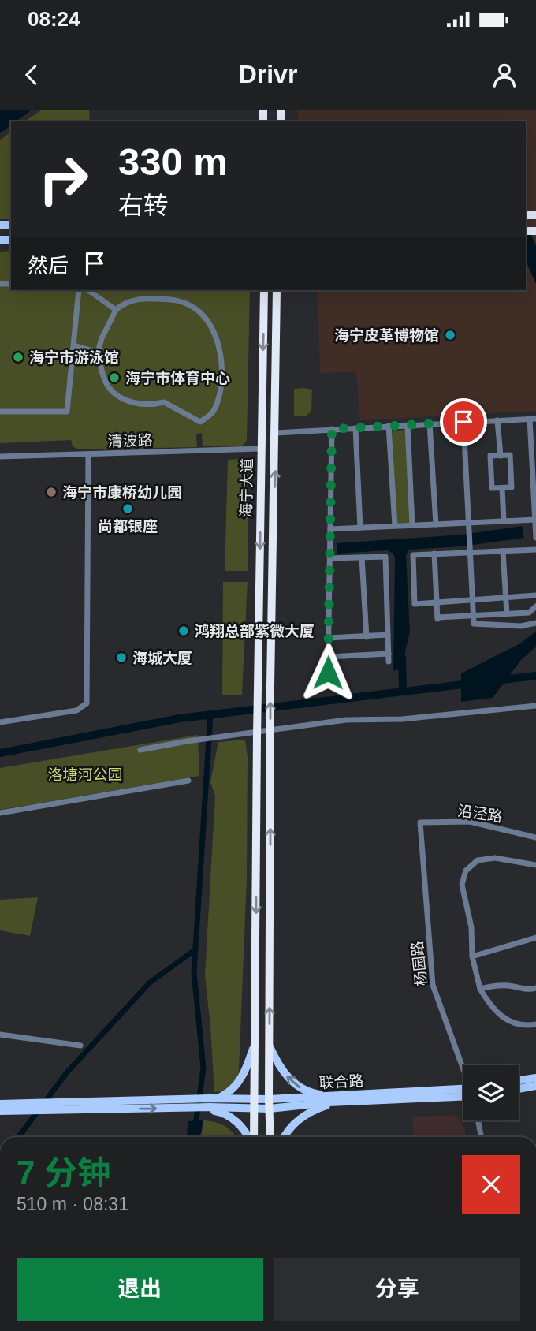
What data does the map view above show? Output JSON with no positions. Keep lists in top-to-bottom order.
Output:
{
  "streets": {
    "highway": ["海宁大道"],
    "street": ["清波路", "沿泾路", "杨园路"]
  },
  "crossings": [
    ["清波路", "海宁大道"],
    ["沿泾路", "杨园路"]
  ],
  "parks": ["洛塘河公园"],
  "places": [
    "海宁皮革博物馆",
    "海宁市游泳馆",
    "海宁市体育中心",
    "海宁市康桥幼儿园",
    "尚都银座",
    "鸿翔总部紫微大厦",
    "海城大厦"
  ],
  "page": {
    "status": "08:24",
    "header": "Drivr",
    "turn": ["330 m", "右转"],
    "then": "然后",
    "heading": ["7 分钟", "510 m · 08:31"],
    "buttons": ["退出", "分享"]
  }
}
